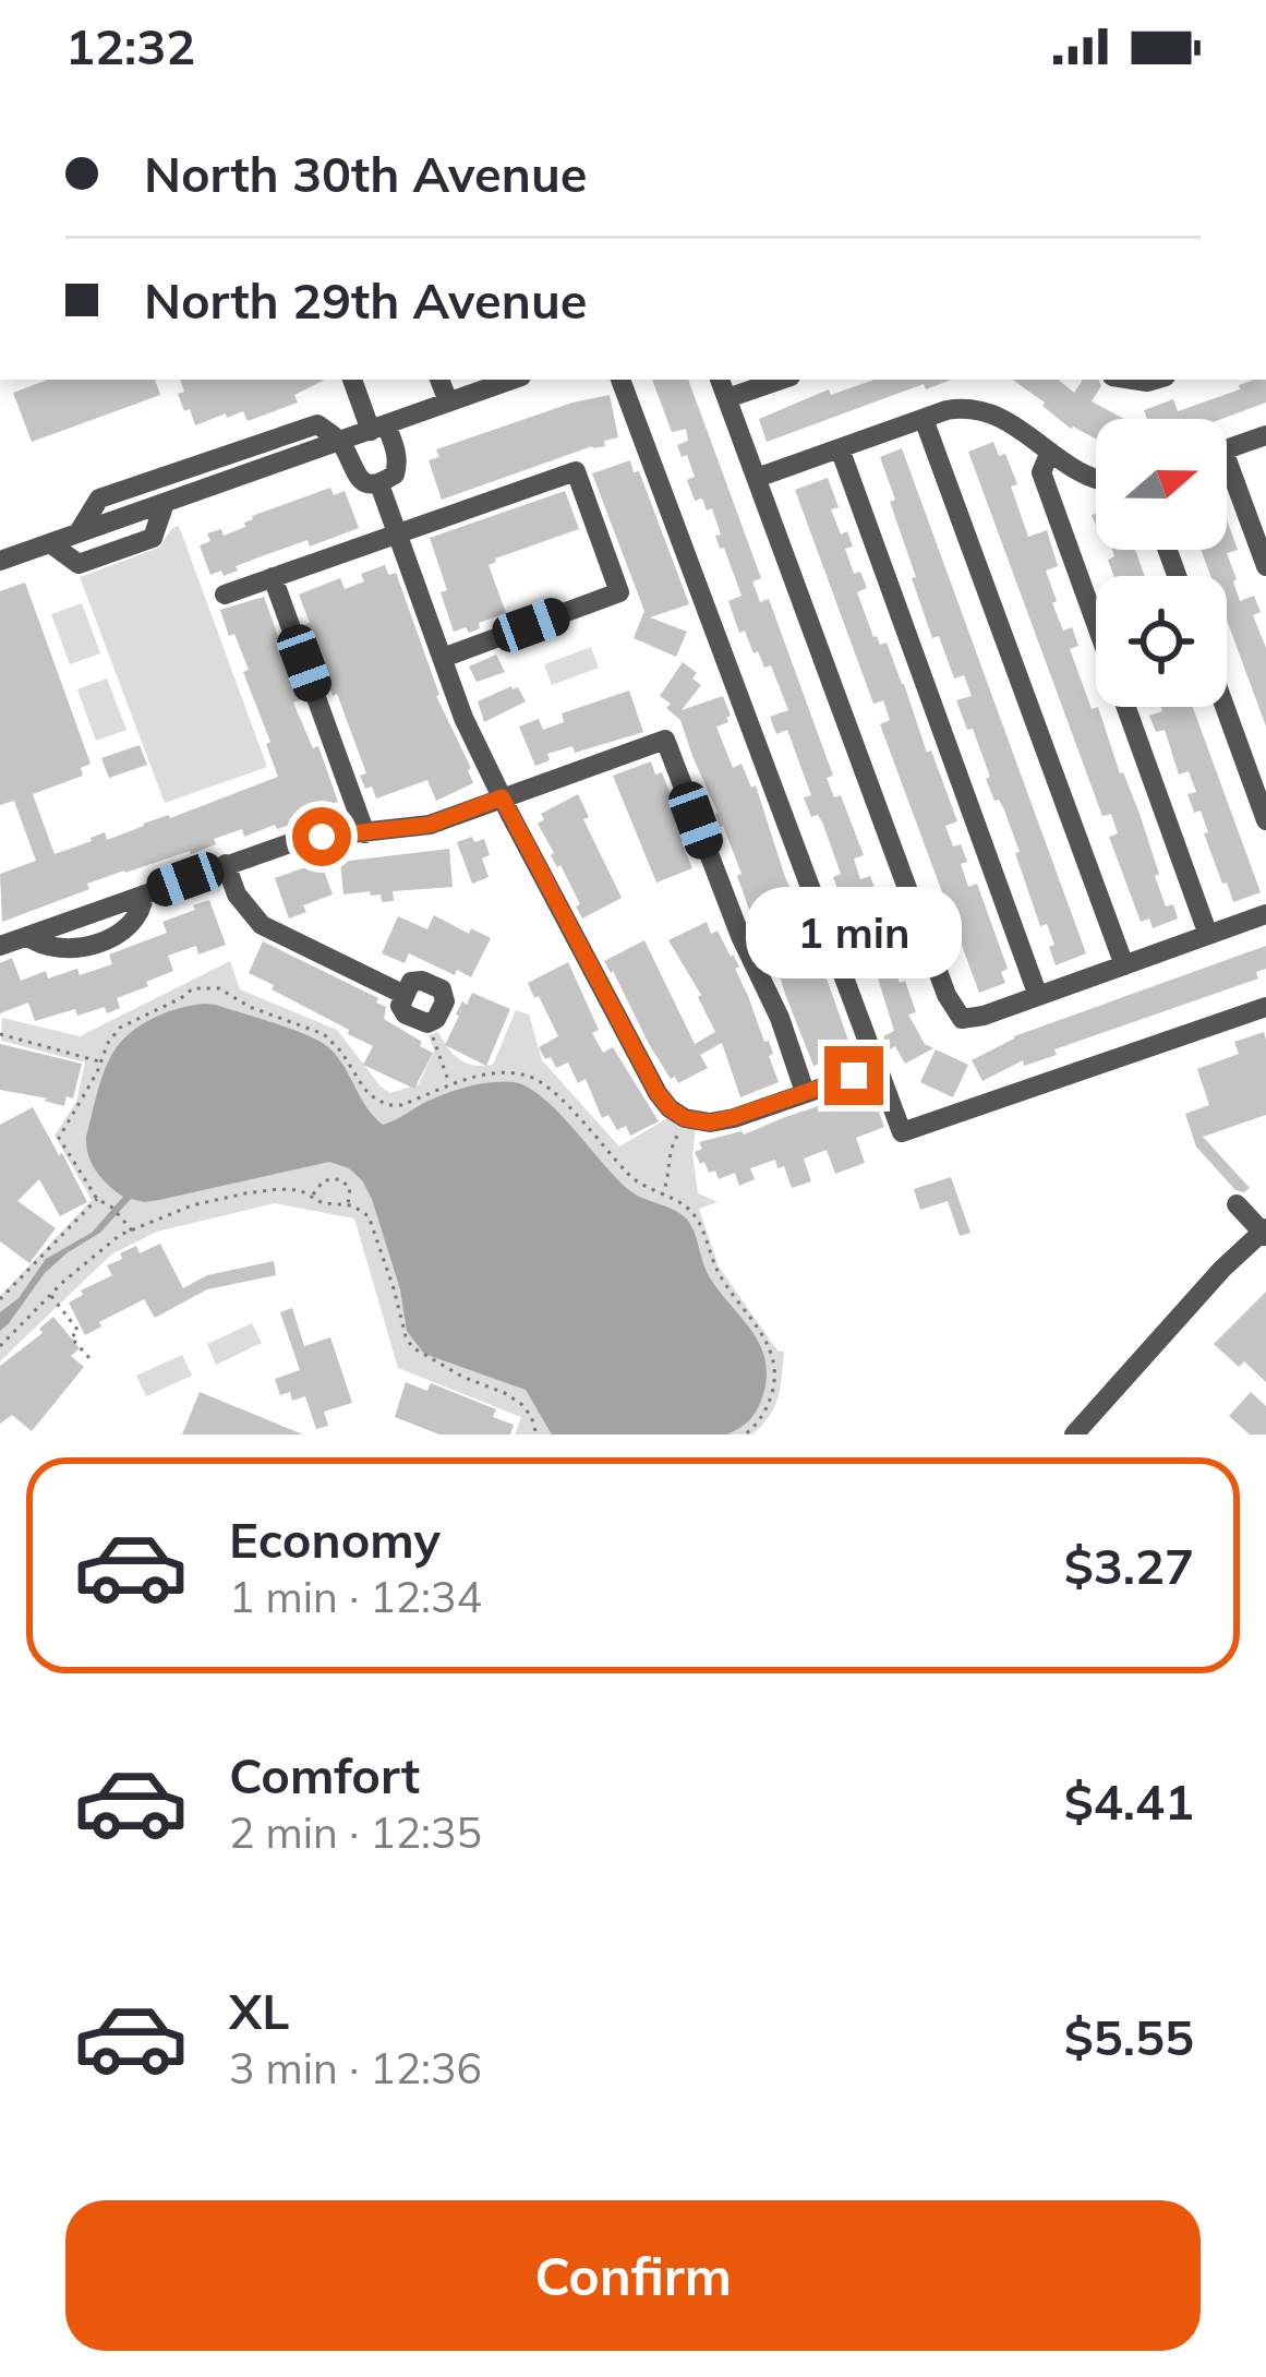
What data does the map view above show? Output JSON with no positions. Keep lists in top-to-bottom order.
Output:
{
  "north": "right",
  "page": {
    "status": "12:32",
    "banner": ["North 30th Avenue", "North 29th Avenue"],
    "bubble": "1 min",
    "list": [
      {
        "name": "Economy",
        "note": "1 min · 12:34",
        "value": "$3.27"
      },
      {
        "name": "Comfort",
        "note": "2 min · 12:35",
        "value": "$4.41"
      },
      {
        "name": "XL",
        "note": "3 min · 12:36",
        "value": "$5.55"
      }
    ],
    "buttons": "Confirm"
  }
}
